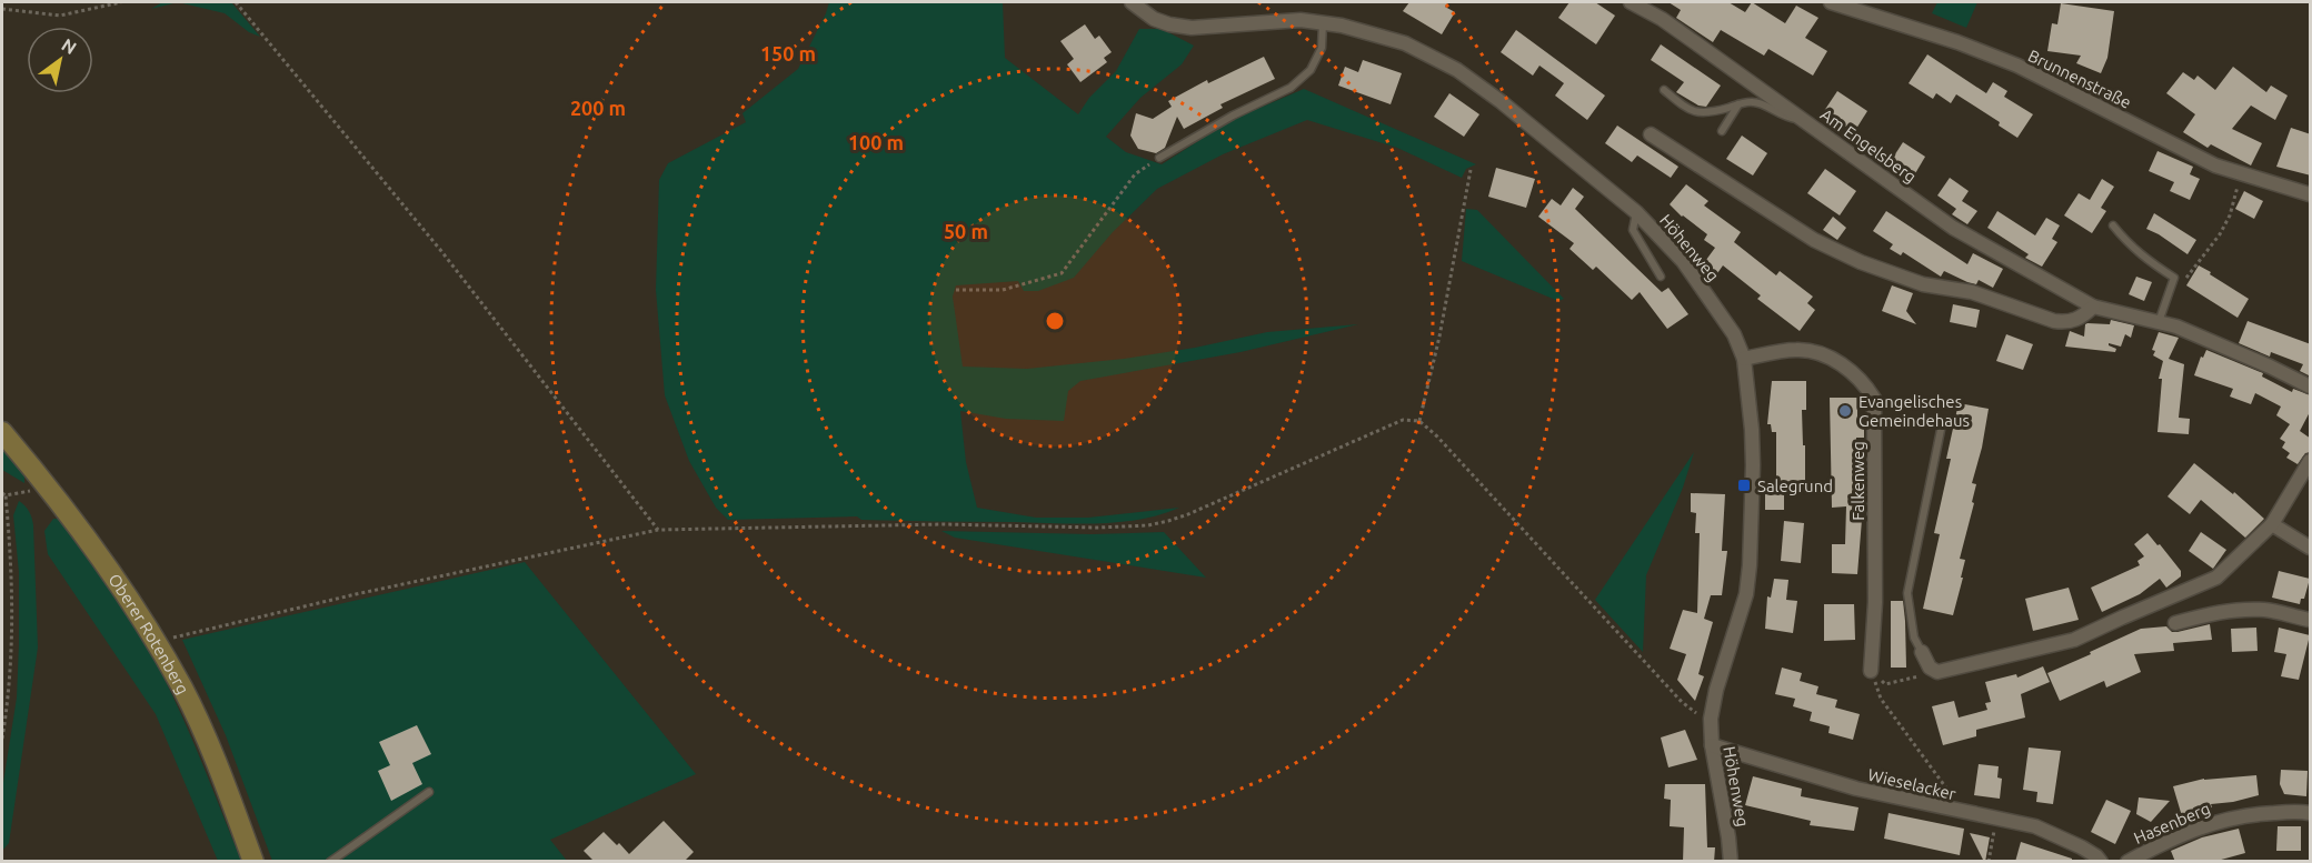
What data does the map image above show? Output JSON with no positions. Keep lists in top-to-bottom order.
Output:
{
  "streets": {
    "street": [
      "Brunnenstraße",
      "Am Engelsberg",
      "Höhenweg",
      "Falkenweg",
      "Oberer Rotenberg",
      "Wieselacker",
      "Hasenberg"
    ]
  },
  "crossings": [
    ["Höhenweg", "Falkenweg"],
    ["Höhenweg", "Wieselacker"]
  ],
  "places": {
    "other": ["Evangelisches Gemeindehaus"],
    "transit": ["Salegrund"]
  },
  "north": "top right",
  "rings": [
    "150 m",
    "200 m",
    "100 m",
    "50 m"
  ]
}
